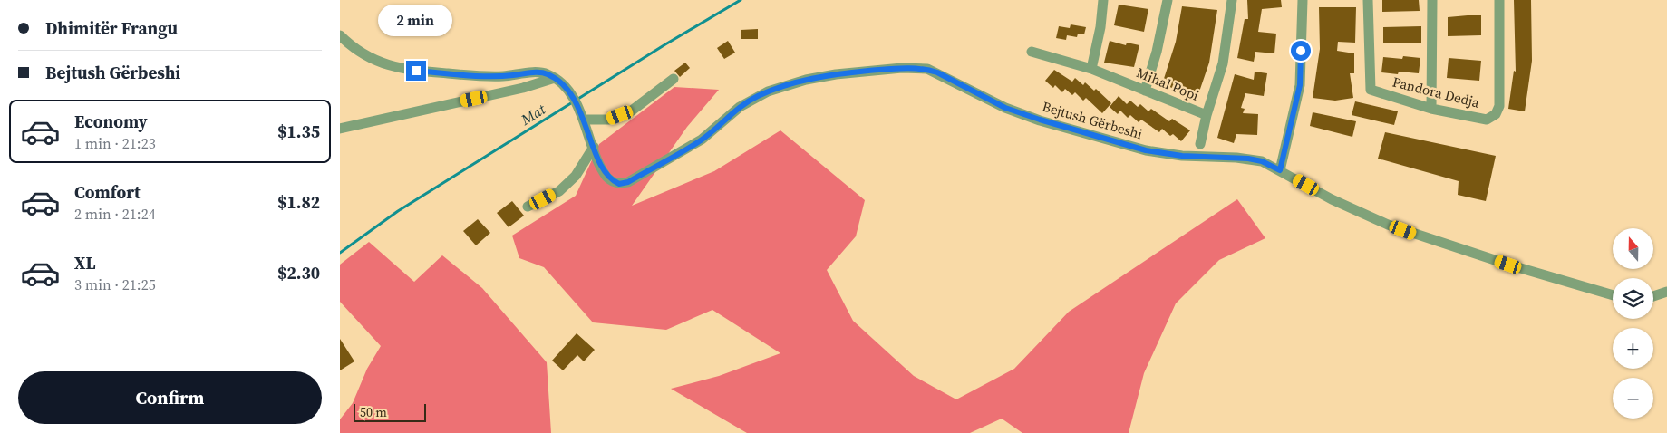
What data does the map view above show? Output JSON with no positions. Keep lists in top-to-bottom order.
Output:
{
  "streets": {
    "street": ["Mihal Popi", "Pandora Dedja", "Bejtush Gërbeshi"]
  },
  "water": ["Mat"],
  "scale_bar": "50 m",
  "north": "top",
  "page": {
    "banner": ["Dhimitër Frangu", "Bejtush Gërbeshi"],
    "bubble": "2 min",
    "list": [
      {
        "name": "Economy",
        "note": "1 min · 21:23",
        "value": "$1.35"
      },
      {
        "name": "Comfort",
        "note": "2 min · 21:24",
        "value": "$1.82"
      },
      {
        "name": "XL",
        "note": "3 min · 21:25",
        "value": "$2.30"
      }
    ],
    "map_buttons": ["+", "−"],
    "buttons": "Confirm",
    "scale": "50 m"
  }
}
